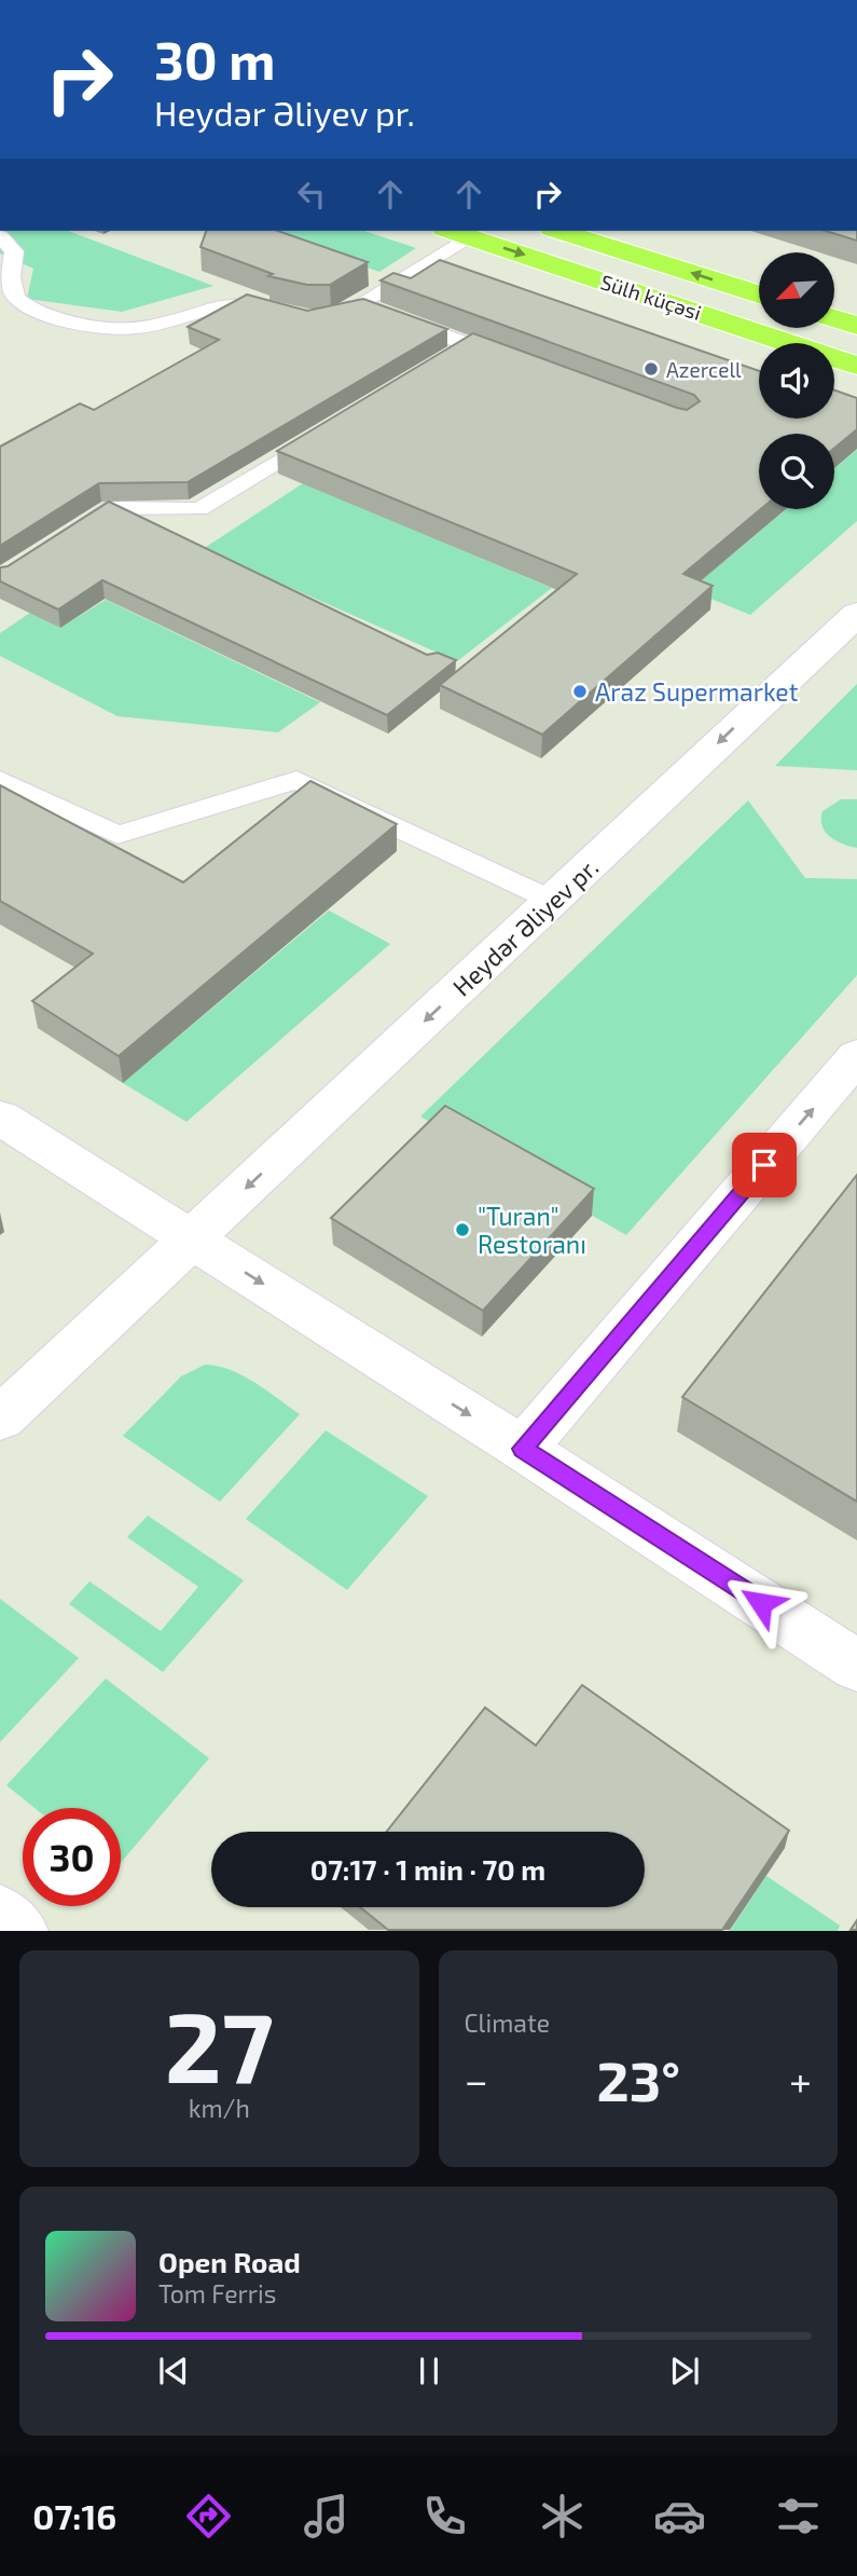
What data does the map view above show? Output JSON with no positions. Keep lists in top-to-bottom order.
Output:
{
  "streets": {
    "highway": ["Sülh küçəsi"],
    "main road": ["Heydər Əliyev pr."]
  },
  "places": ["Azercell", "Araz Supermarket", "\"Turan\" Restoranı"],
  "north": "bottom left",
  "page": {
    "turn": ["30 m", "Heydər Əliyev pr."],
    "limit": "30",
    "trip": "07:17 · 1 min · 70 m",
    "tile": [
      ["27", "km/h"],
      "Climate"
    ],
    "heat": ["−", "23°", "+"],
    "song": ["Open Road", "Tom Ferris"],
    "tabs": "07:16"
  }
}
